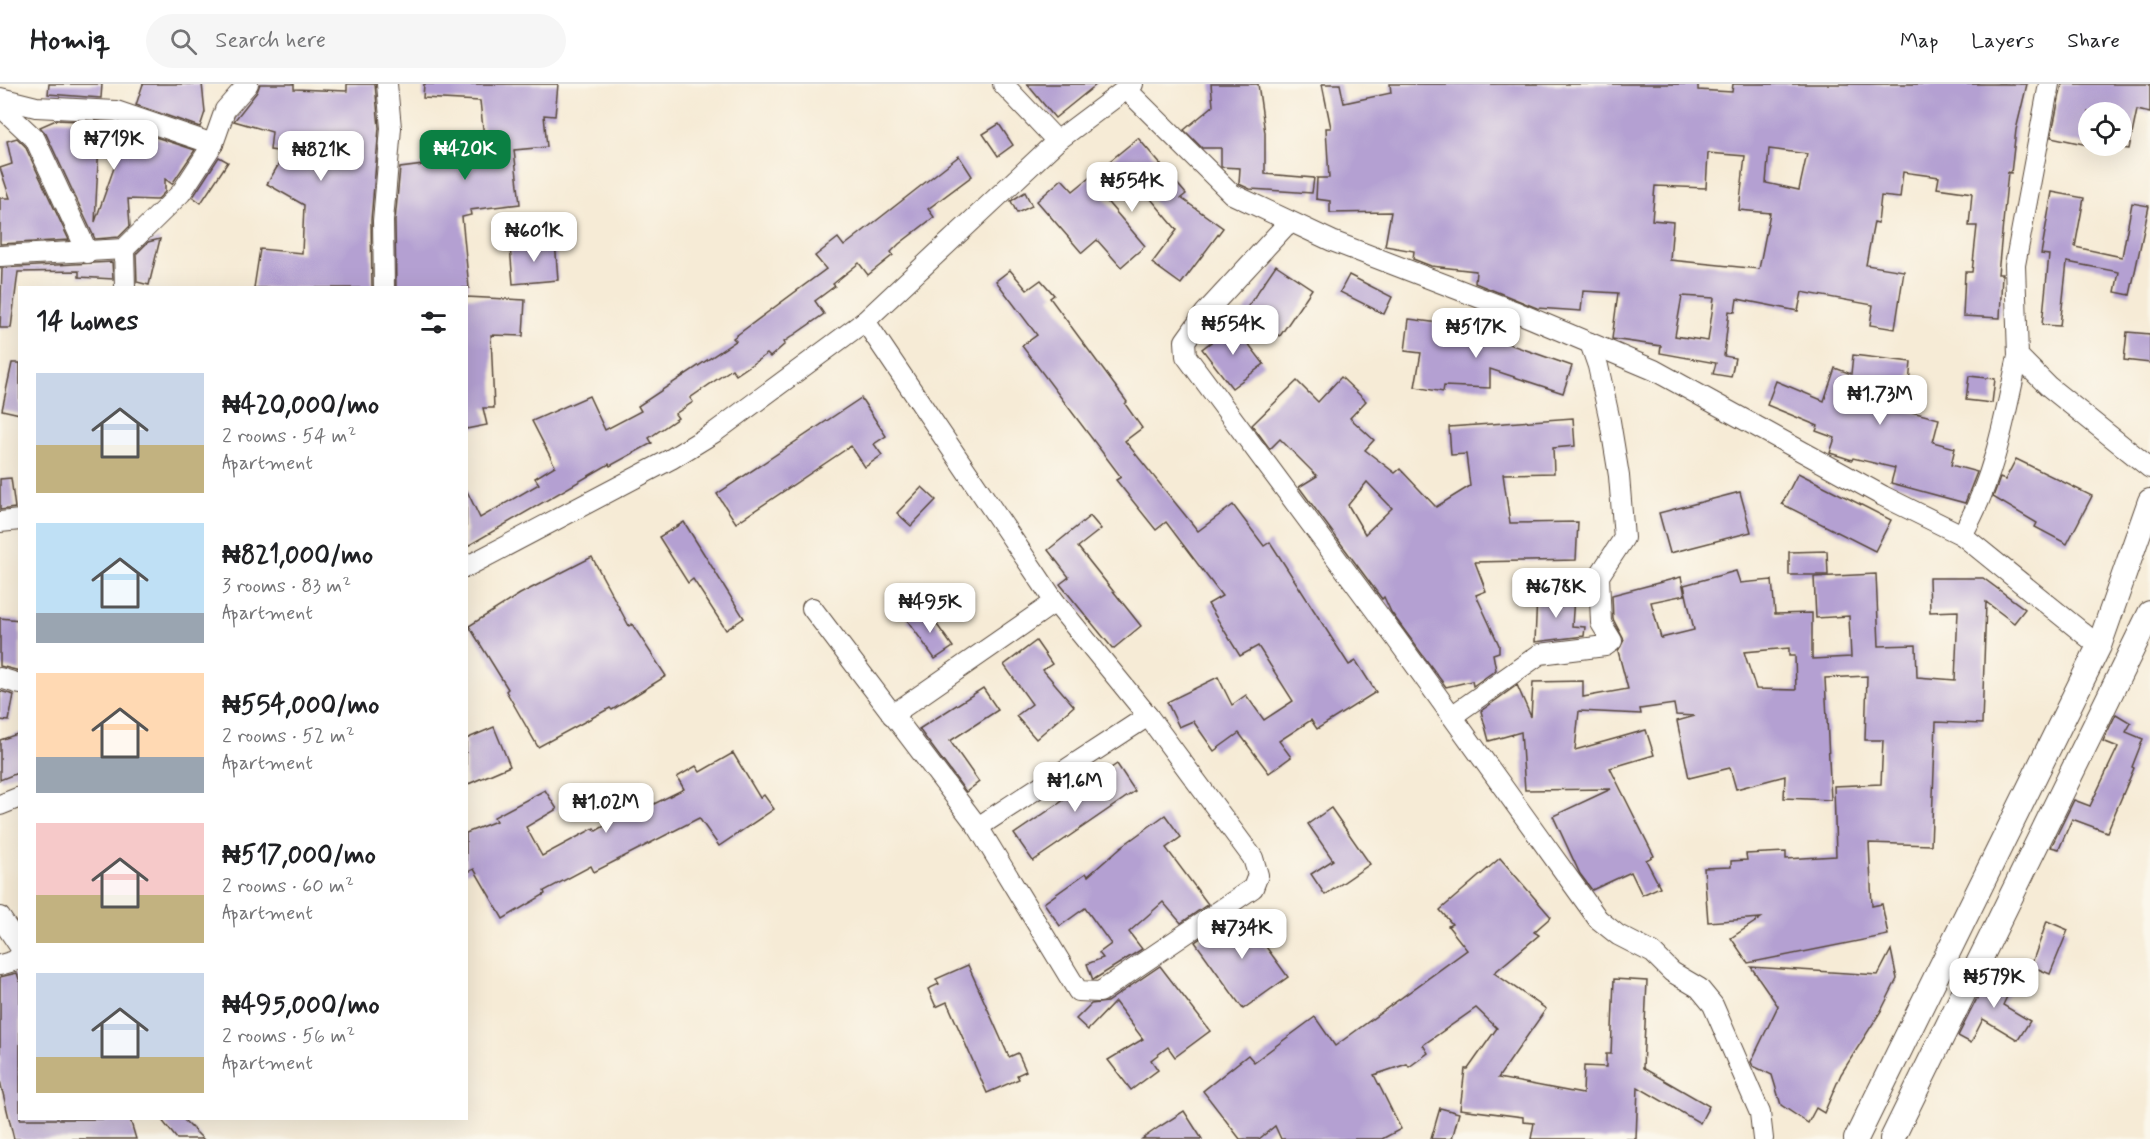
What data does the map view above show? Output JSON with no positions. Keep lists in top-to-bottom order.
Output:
{
  "page": {
    "header": "Homiq",
    "search": "Search here",
    "nav": ["Map", "Layers", "Share"],
    "price": [
      "₦719K",
      "₦420K",
      "₦821K",
      "₦554K",
      "₦601K",
      "₦554K",
      "₦517K",
      "₦1.73M",
      "₦678K",
      "₦495K",
      "₦1.6M",
      "₦1.02M",
      "₦734K",
      "₦579K"
    ],
    "heading": "14 homes",
    "list": [
      {
        "name": "₦420,000/mo",
        "note": "2 rooms · 54 m² · Apartment"
      },
      {
        "name": "₦821,000/mo",
        "note": "3 rooms · 83 m² · Apartment"
      },
      {
        "name": "₦554,000/mo",
        "note": "2 rooms · 52 m² · Apartment"
      },
      {
        "name": "₦517,000/mo",
        "note": "2 rooms · 60 m² · Apartment"
      },
      {
        "name": "₦495,000/mo",
        "note": "2 rooms · 56 m² · Apartment"
      }
    ]
  }
}
